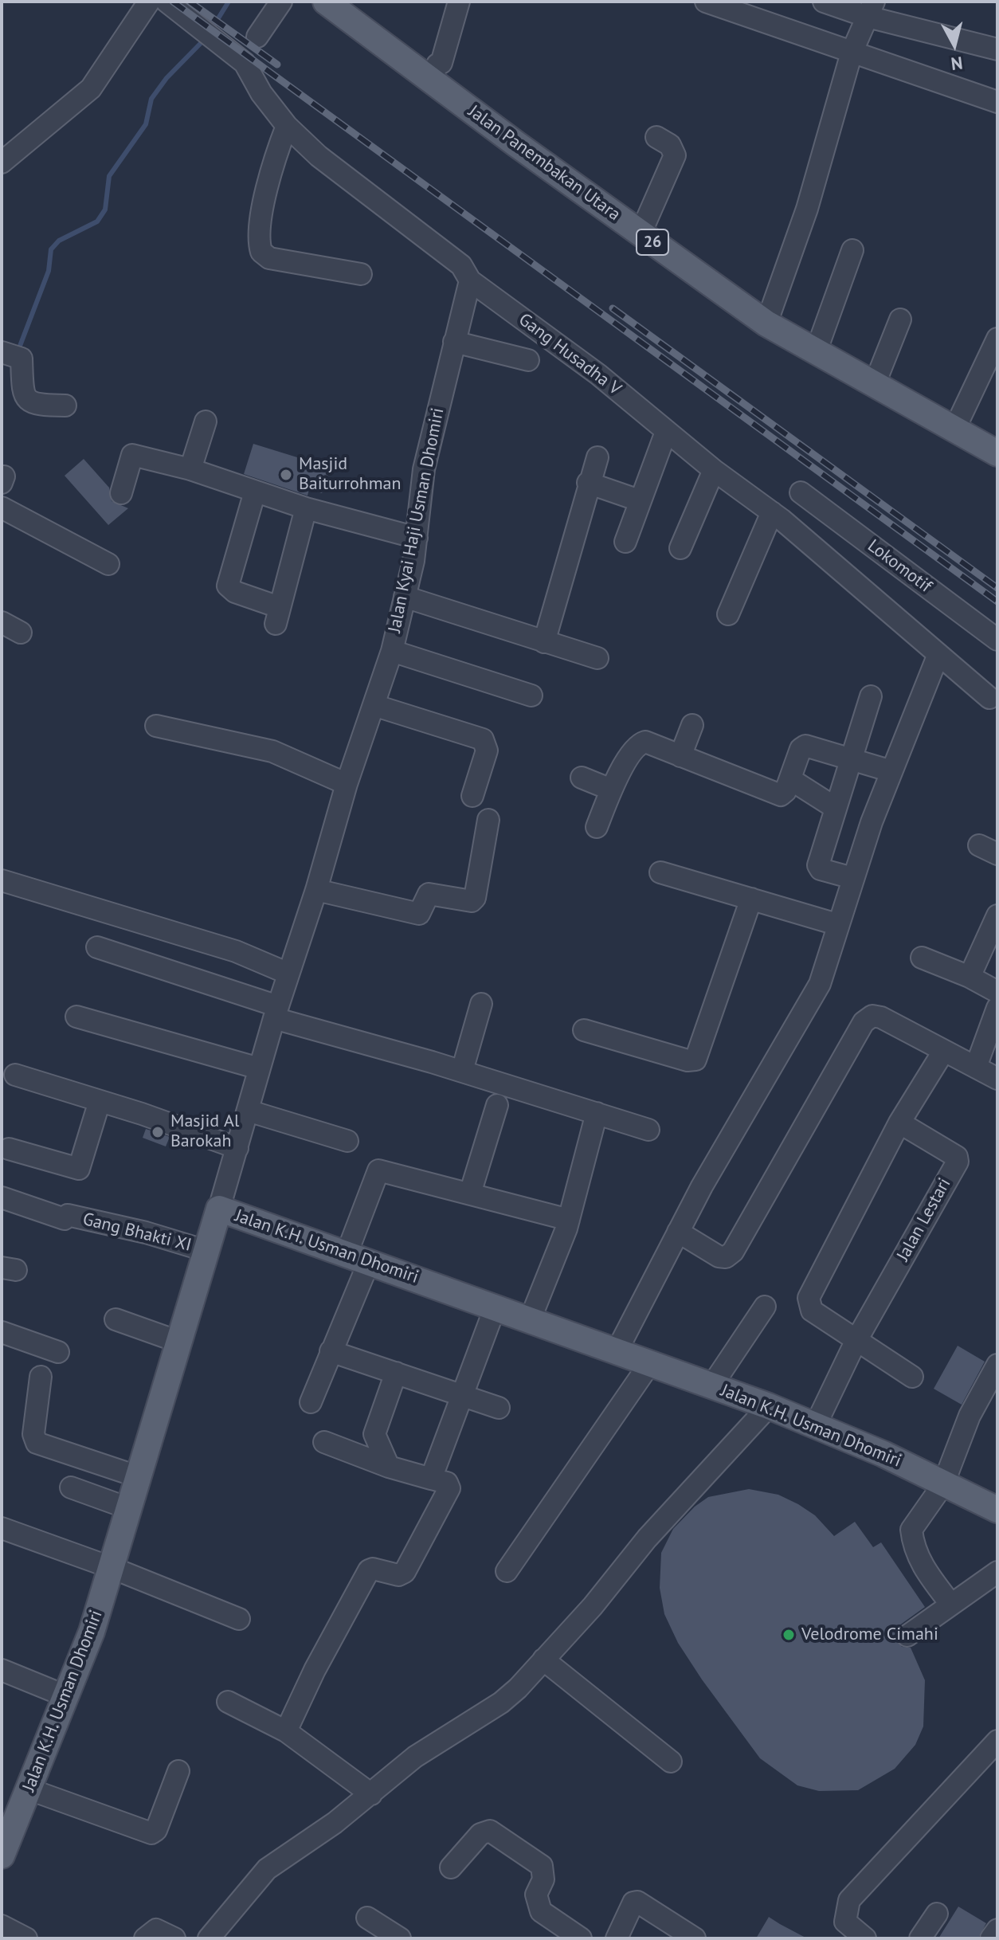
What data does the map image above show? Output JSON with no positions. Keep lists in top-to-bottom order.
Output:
{
  "streets": {
    "main road": ["Jalan Panembakan Utara", "26", "Jalan K.H. Usman Dhomiri"],
    "street": [
      "Gang Husadha V",
      "Jalan Kyai Haji Usman Dhomiri",
      "Lokomotif",
      "Jalan Lestari",
      "Gang Bhakti XI"
    ]
  },
  "crossings": [
    ["Gang Husadha V", "Jalan Kyai Haji Usman Dhomiri"],
    ["Jalan Kyai Haji Usman Dhomiri", "Jalan K.H. Usman Dhomiri"],
    ["Gang Bhakti XI", "Jalan K.H. Usman Dhomiri"]
  ],
  "places": ["Masjid Baiturrohman", "Masjid Al Barokah", "Velodrome Cimahi"],
  "north": "bottom"
}
